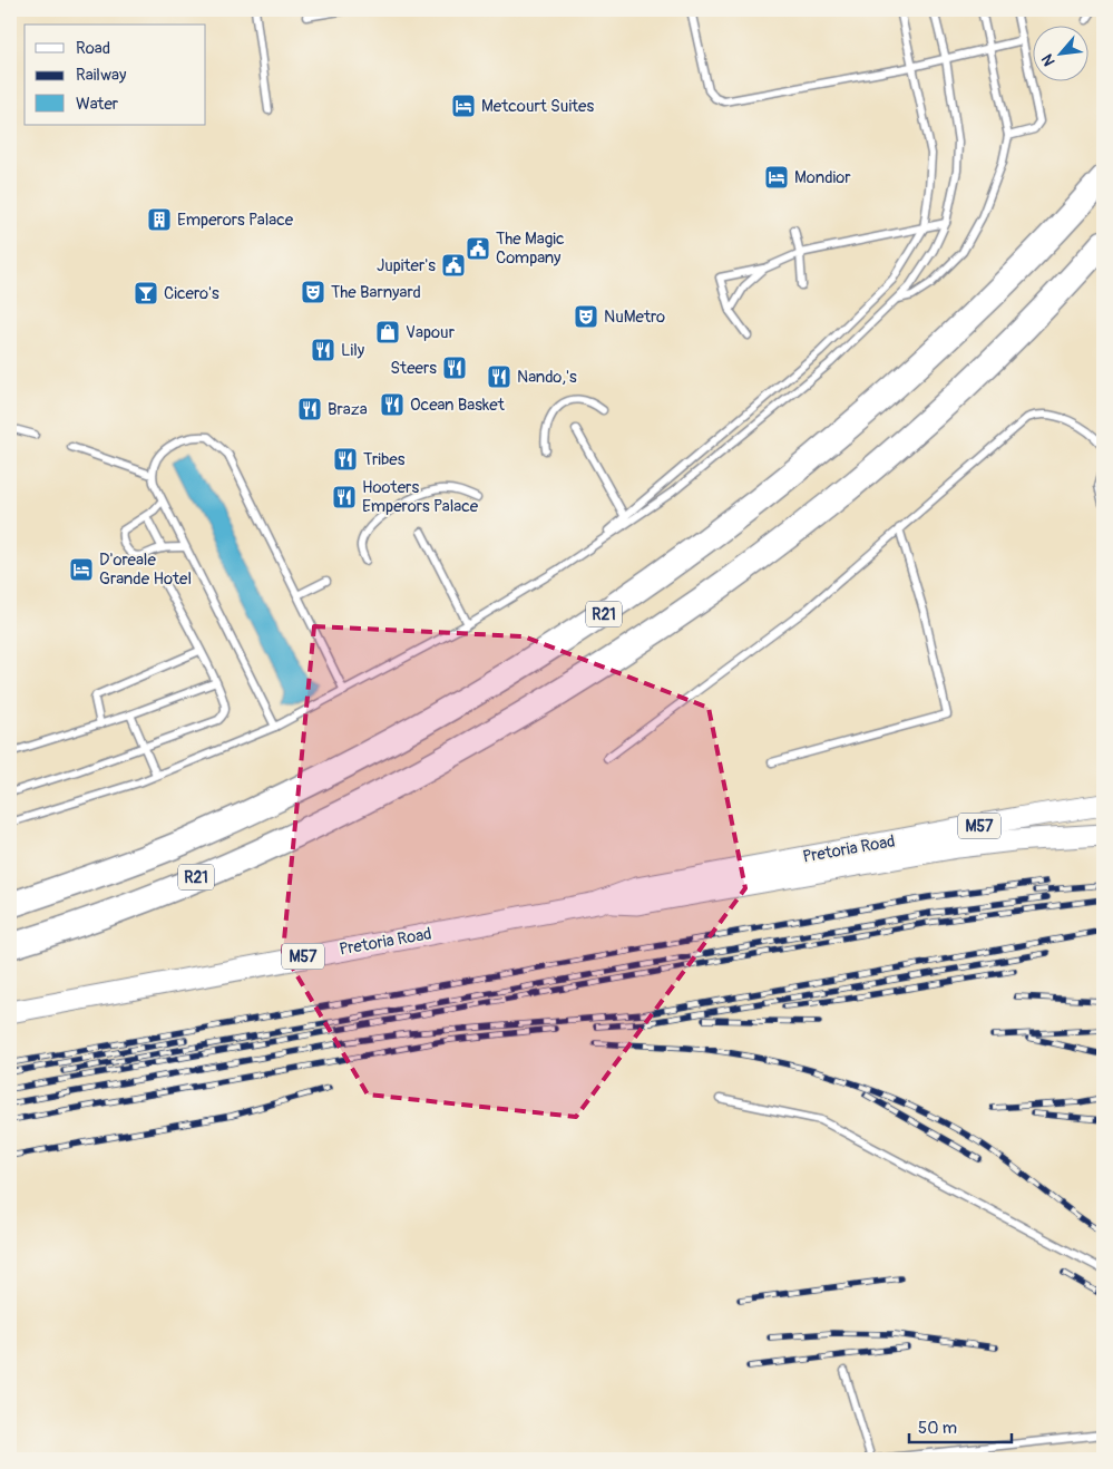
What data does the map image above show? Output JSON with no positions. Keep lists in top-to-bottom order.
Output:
{
  "streets": {
    "highway": ["R21"],
    "main road": ["M57", "Pretoria Road"]
  },
  "places": {
    "hotel": ["Metcourt Suites", "Mondior", "D'oreale Grande Hotel"],
    "building": ["Emperors Palace"],
    "public building": ["The Magic Company", "Jupiter's"],
    "theatre": ["The Barnyard", "NuMetro"],
    "bar": ["Cicero's"],
    "shop": ["Vapour"],
    "restaurant": [
      "Lily",
      "Steers",
      "Nando,'s",
      "Ocean Basket",
      "Braza",
      "Tribes",
      "Hooters Emperors Palace"
    ]
  },
  "legend": ["Road", "Railway", "Water"],
  "scale_bar": "50 m",
  "north": "bottom left"
}
